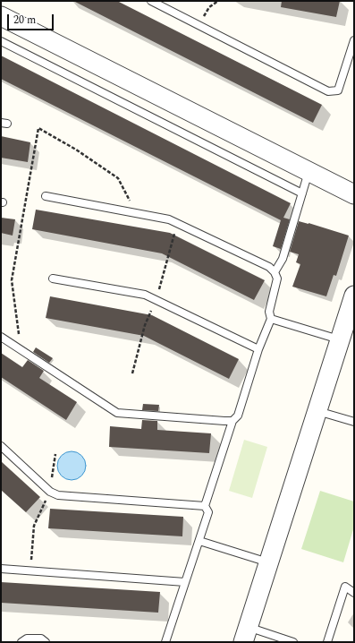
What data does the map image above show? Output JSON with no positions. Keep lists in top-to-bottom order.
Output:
{
  "scale_bar": "20 m"
}
